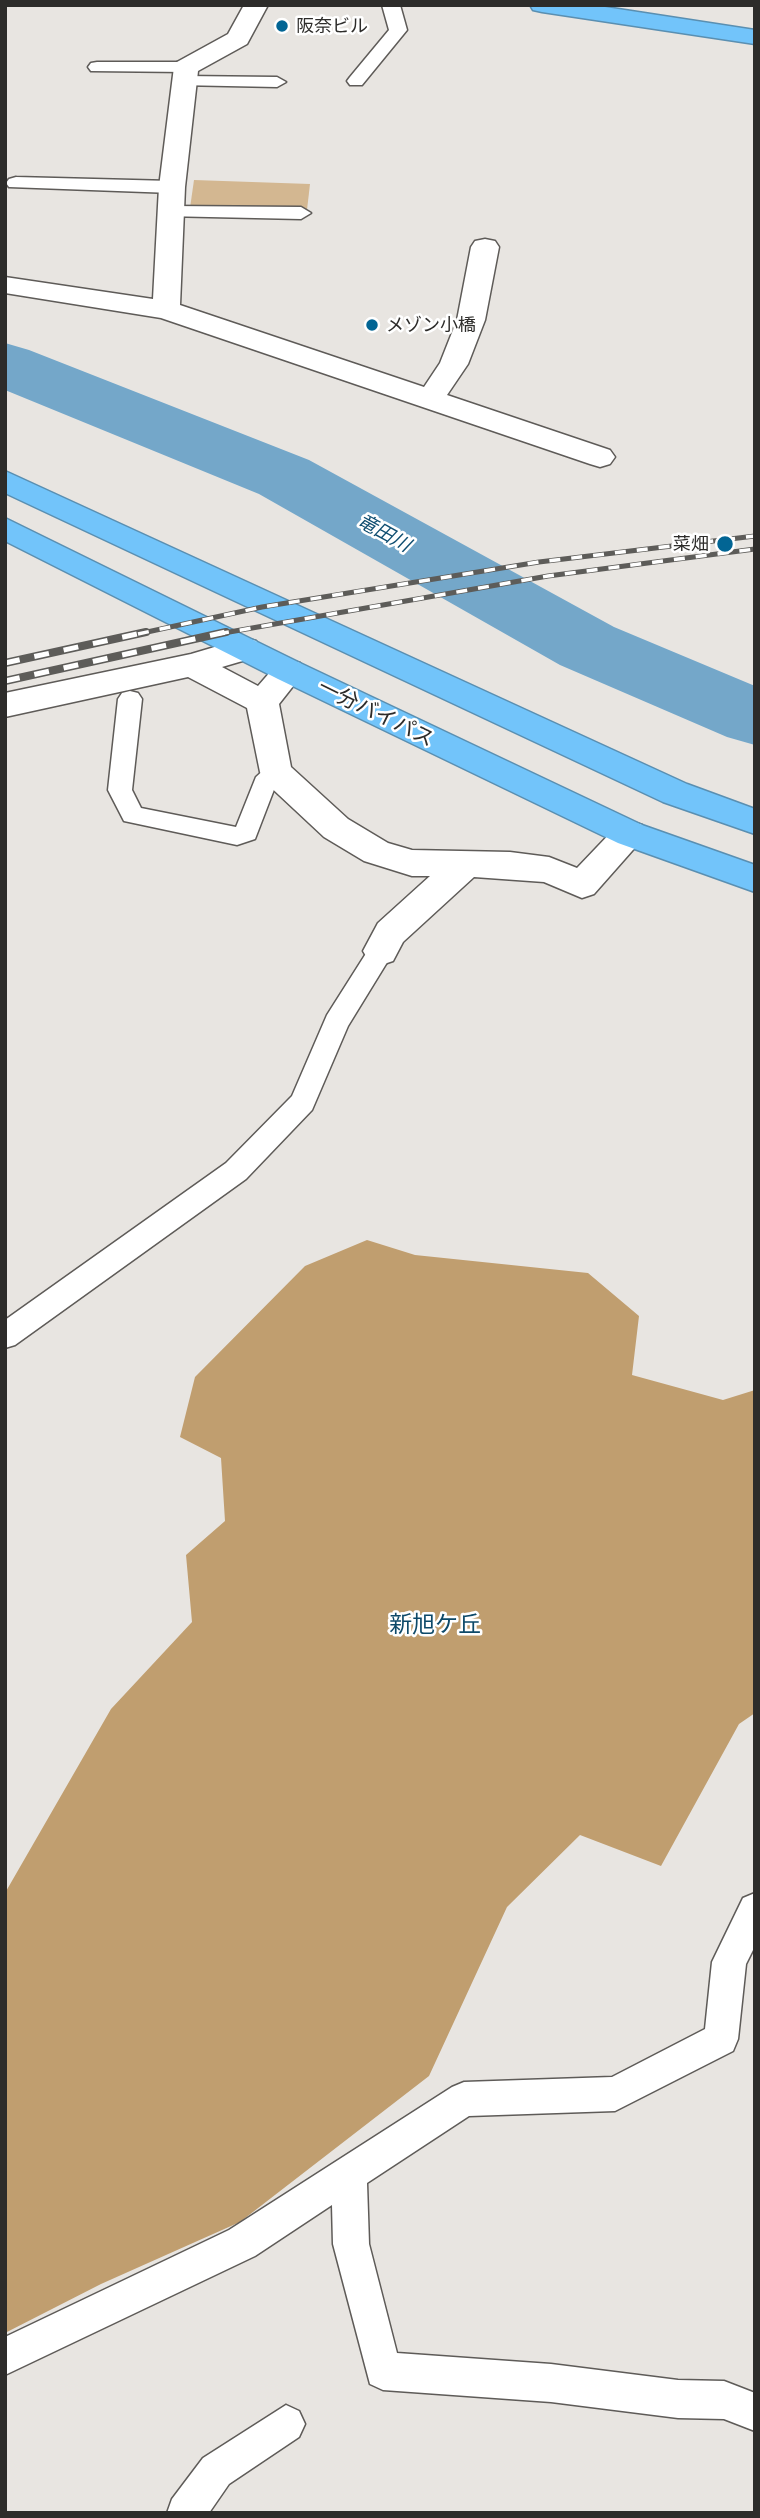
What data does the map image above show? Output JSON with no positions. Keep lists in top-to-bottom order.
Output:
{
  "streets": {
    "highway": ["一分バイパス"]
  },
  "districts": ["新旭ケ丘"],
  "water": ["竜田川"],
  "places": ["阪奈ビル", "メゾン小橋", "菜畑"]
}
